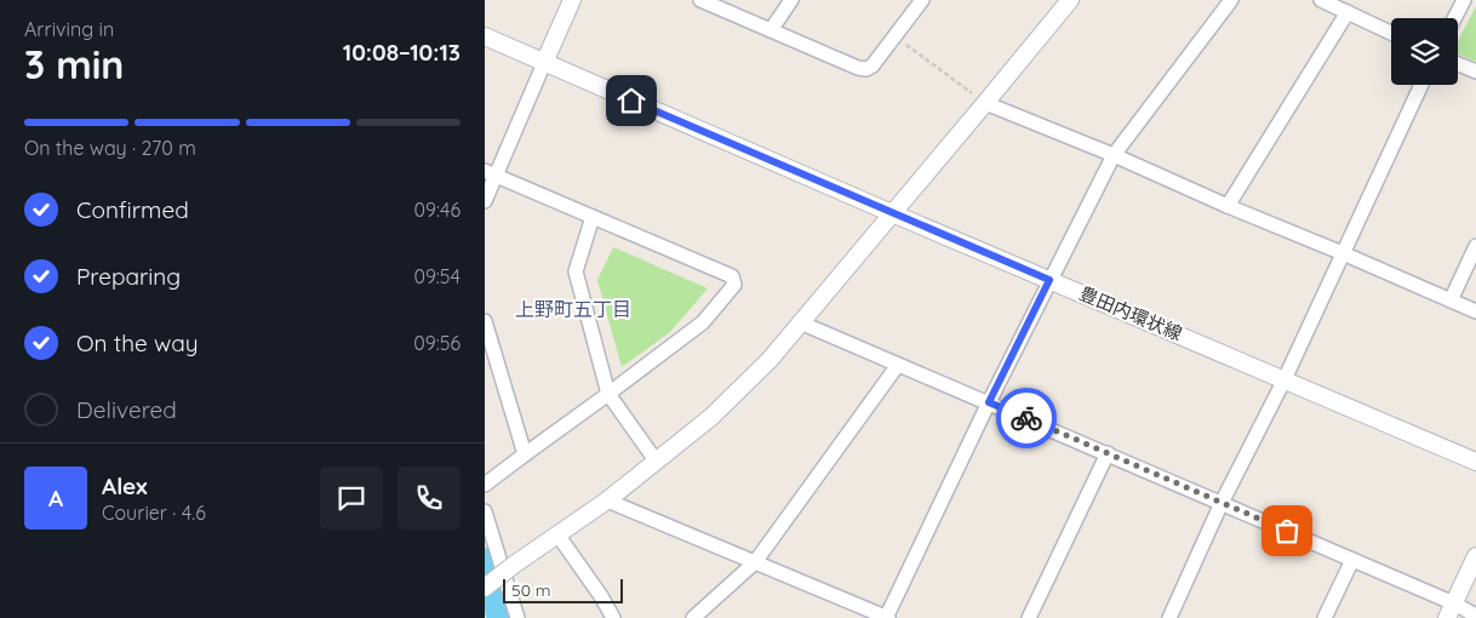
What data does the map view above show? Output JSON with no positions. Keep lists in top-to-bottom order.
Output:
{
  "streets": {
    "street": ["豊田内環状線"]
  },
  "districts": ["上野町五丁目"],
  "scale_bar": "50 m",
  "page": {
    "heading": ["3 min", "Arriving in", "10:08–10:13"],
    "panel": ["Alex", "Courier · 4.6"],
    "bar": "On the way · 270 m",
    "list": [
      ["Confirmed", "09:46"],
      ["Preparing", "09:54"],
      ["On the way", "09:56"],
      "Delivered"
    ],
    "round": "A",
    "scale": "50 m"
  }
}
